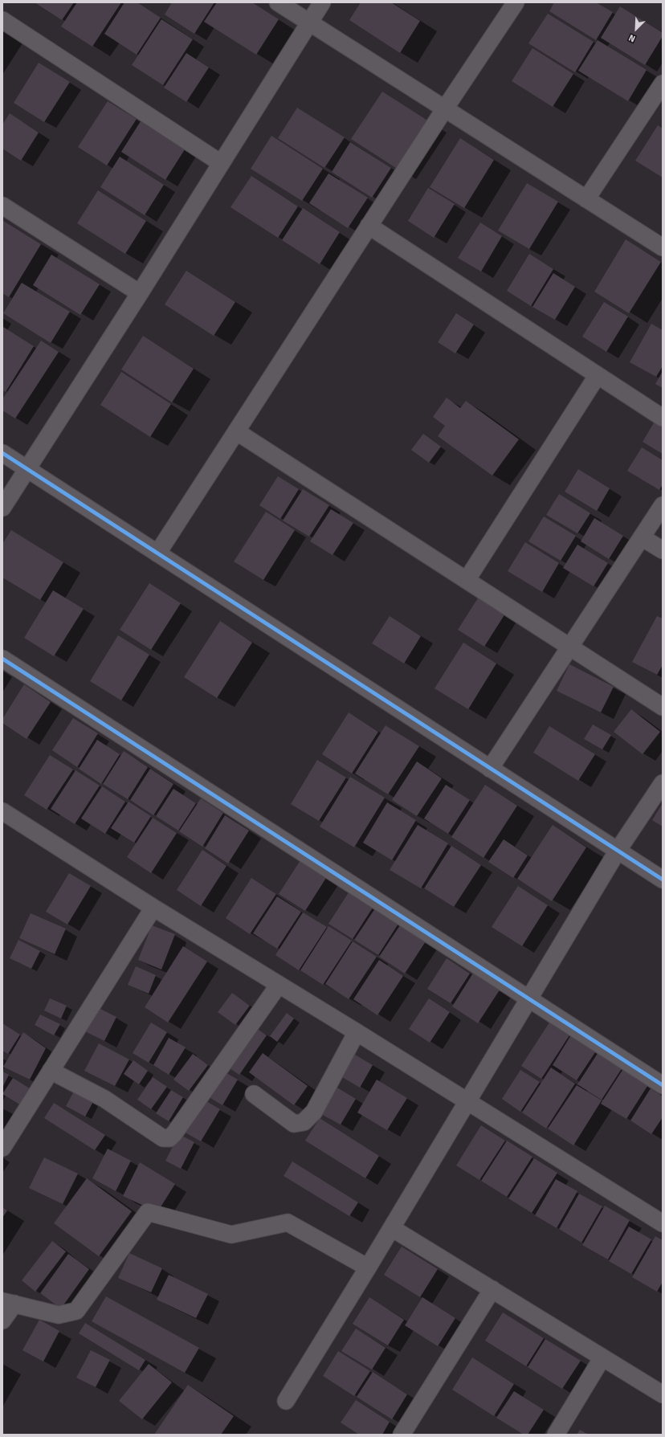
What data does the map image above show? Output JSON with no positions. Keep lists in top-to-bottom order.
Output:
{
  "north": "bottom left"
}
